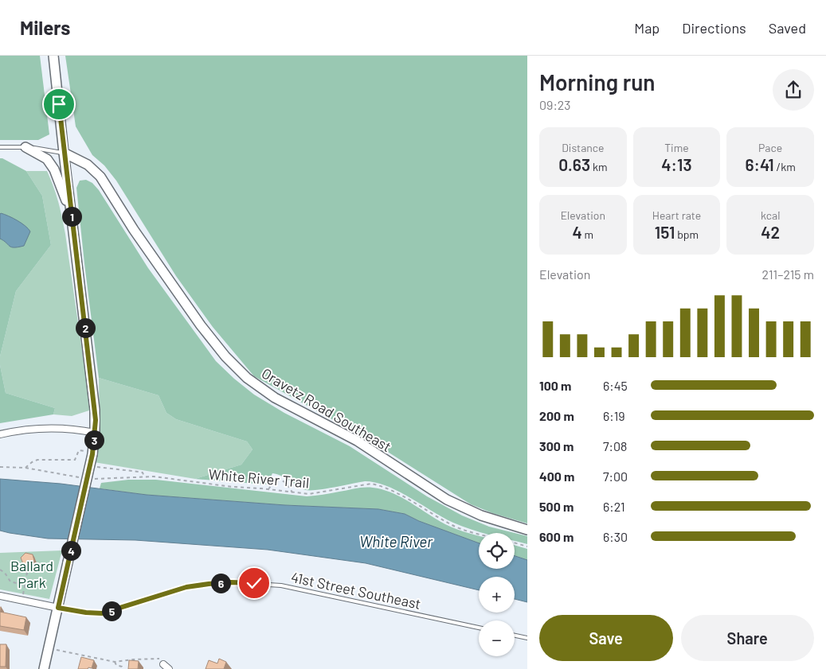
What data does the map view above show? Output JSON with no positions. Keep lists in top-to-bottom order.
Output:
{
  "streets": {
    "street": ["Oravetz Road Southeast"],
    "lane": ["41st Street Southeast"],
    "path": ["White River Trail"]
  },
  "water": ["White River"],
  "parks": ["Ballard Park"],
  "page": {
    "header": "Milers",
    "nav": ["Map", "Directions", "Saved"],
    "heading": ["Morning run", "09:23"],
    "stats": [
      ["Distance", "0.63 km"],
      ["Time", "4:13"],
      ["Pace", "6:41 /km"],
      ["Elevation", "4 m"],
      ["Heart rate", "151 bpm"],
      ["kcal", "42"]
    ],
    "pins": [
      "1",
      "2",
      "3",
      "4",
      "6",
      "5"
    ],
    "chart": ["Elevation", "211–215 m"],
    "list": [
      {
        "name": "100 m",
        "note": "6:45"
      },
      {
        "name": "200 m",
        "note": "6:19"
      },
      {
        "name": "300 m",
        "note": "7:08"
      },
      {
        "name": "400 m",
        "note": "7:00"
      },
      {
        "name": "500 m",
        "note": "6:21"
      },
      {
        "name": "600 m",
        "note": "6:30"
      }
    ],
    "map_buttons": ["+", "−"],
    "buttons": ["Save", "Share"]
  }
}
